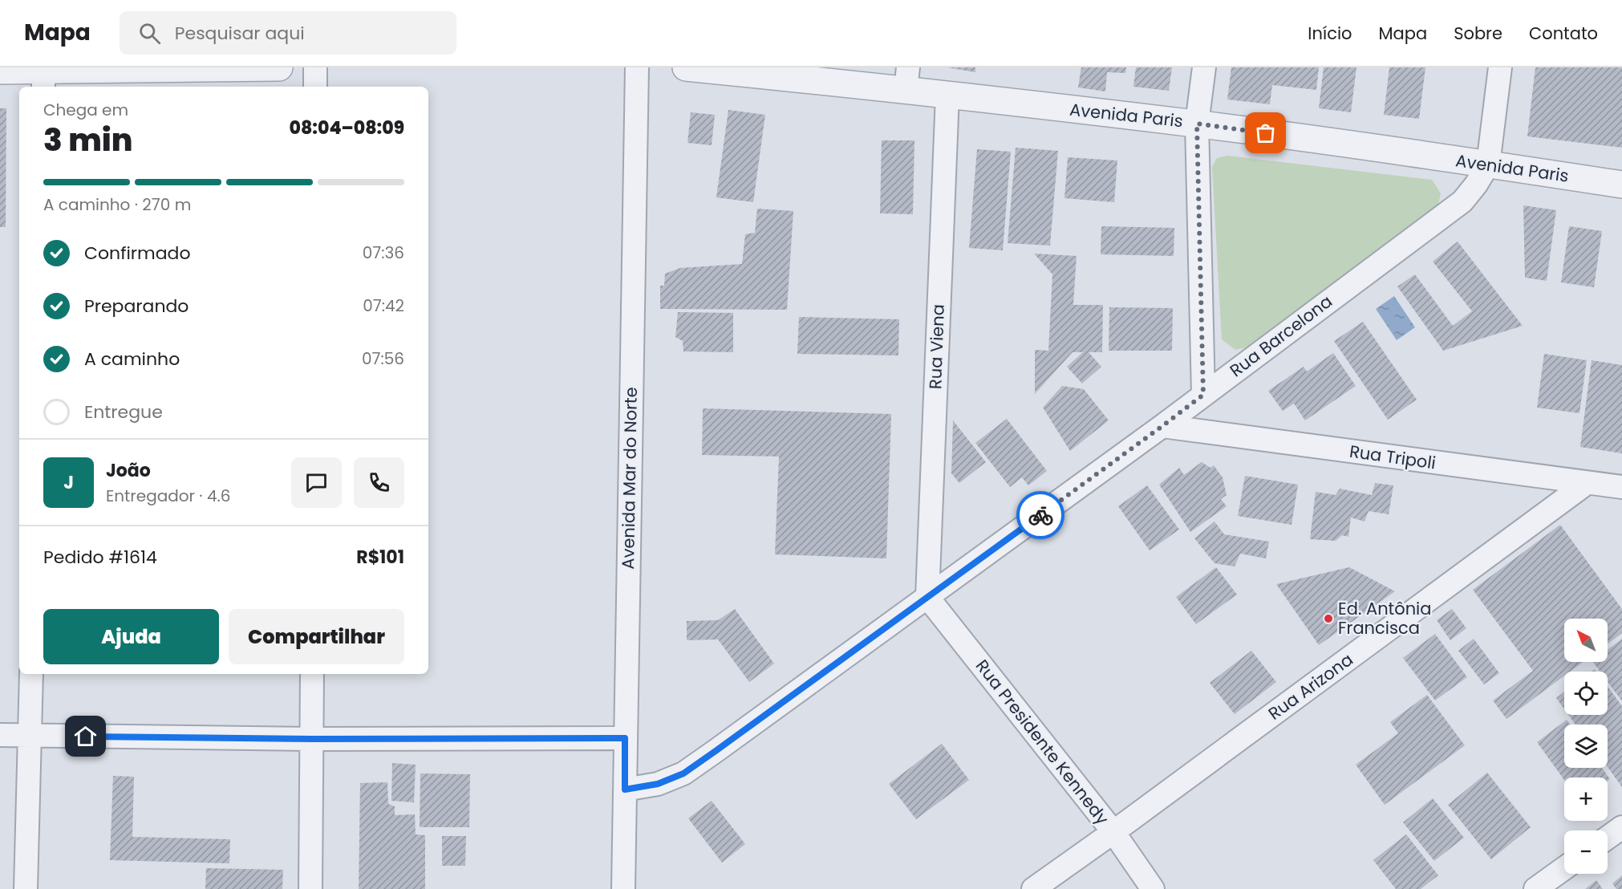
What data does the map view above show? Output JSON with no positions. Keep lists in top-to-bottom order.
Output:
{
  "streets": {
    "street": [
      "Avenida Paris",
      "Rua Barcelona",
      "Rua Viena",
      "Rua Tripoli",
      "Avenida Mar do Norte",
      "Rua Arizona",
      "Rua Presidente Kennedy"
    ]
  },
  "crossings": [
    ["Avenida Paris", "Rua Barcelona"],
    ["Avenida Paris", "Rua Viena"],
    ["Rua Barcelona", "Rua Viena"],
    ["Rua Barcelona", "Rua Tripoli"],
    ["Rua Barcelona", "Avenida Mar do Norte"],
    ["Rua Barcelona", "Rua Presidente Kennedy"],
    ["Rua Viena", "Rua Presidente Kennedy"],
    ["Rua Tripoli", "Rua Arizona"],
    ["Rua Arizona", "Rua Presidente Kennedy"]
  ],
  "places": ["Ed. Antônia Francisca"],
  "north": "top left",
  "page": {
    "header": "Mapa",
    "search": "Pesquisar aqui",
    "nav": [
      "Início",
      "Mapa",
      "Sobre",
      "Contato"
    ],
    "heading": ["3 min", "Chega em", "08:04–08:09"],
    "panel": [
      "João",
      "Entregador · 4.6",
      "Pedido #1614",
      "R$101"
    ],
    "bar": "A caminho · 270 m",
    "list": [
      ["Confirmado", "07:36"],
      ["Preparando", "07:42"],
      ["A caminho", "07:56"],
      "Entregue"
    ],
    "round": "J",
    "buttons": ["Ajuda", "Compartilhar"],
    "map_buttons": ["+", "−"]
  }
}
